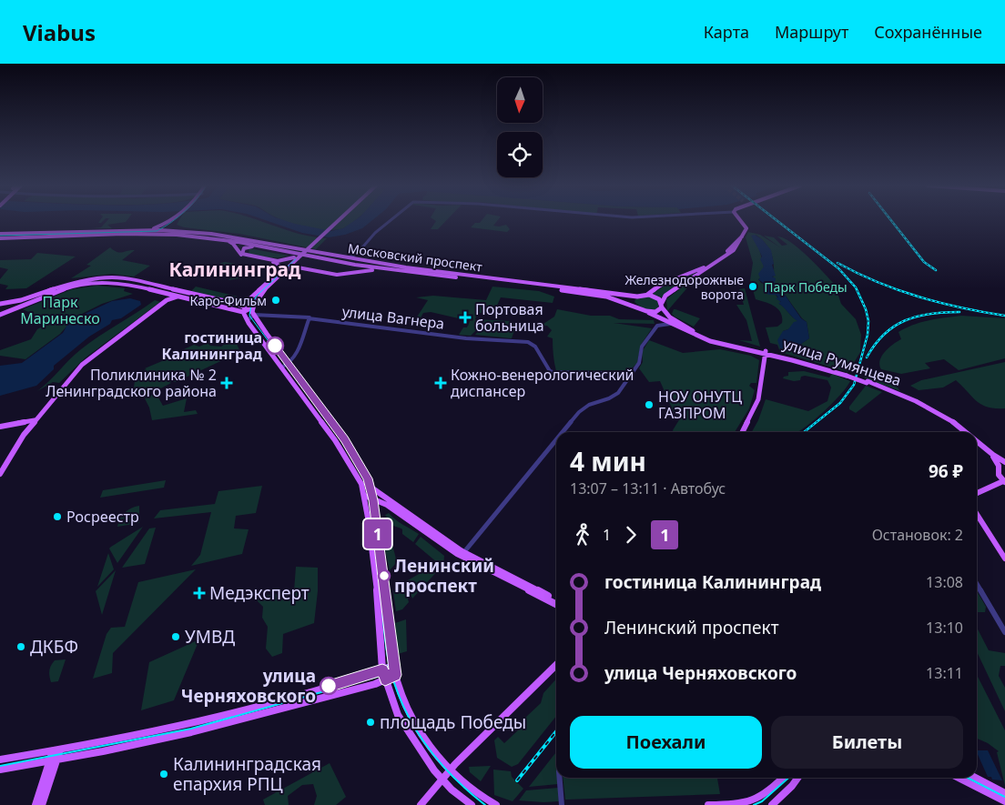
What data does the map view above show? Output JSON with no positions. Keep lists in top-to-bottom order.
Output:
{
  "streets": {
    "main road": ["Московский проспект", "улица Румянцева"],
    "street": ["улица Вагнера"]
  },
  "crossings": [
    ["Московский проспект", "улица Румянцева"]
  ],
  "districts": ["Калининград"],
  "parks": ["Парк Победы", "Парк Маринеско"],
  "places": {
    "other": [
      "Железнодорожные ворота",
      "Каро-Фильм",
      "гостиница Калининград",
      "НОУ ОНУТЦ ГАЗПРОМ",
      "Росрeeстр",
      "Ленинский проспект",
      "УМВД",
      "ДКБФ",
      "улица Черняховского",
      "площадь Победы",
      "Калининградская епархия РПЦ"
    ],
    "health": [
      "Портовая больница",
      "Поликлиника № 2 Ленинградского района",
      "Кожно-венерологический диспансер",
      "Медэксперт"
    ]
  },
  "lines": ["bus line 1"],
  "north": "bottom",
  "page": {
    "header": "Viabus",
    "nav": ["Карта", "Маршрут", "Сохранённые"],
    "on_map": "1",
    "heading": ["4 мин", "13:07 – 13:11 · Автобус", "96 ₽"],
    "legs": ["1", "1", "Остановок: 2"],
    "list": [
      {
        "name": "гостиница Калининград",
        "value": "13:08"
      },
      {
        "name": "Ленинский проспект",
        "value": "13:10"
      },
      {
        "name": "улица Черняховского",
        "value": "13:11"
      }
    ],
    "buttons": ["Поехали", "Билеты"]
  }
}
